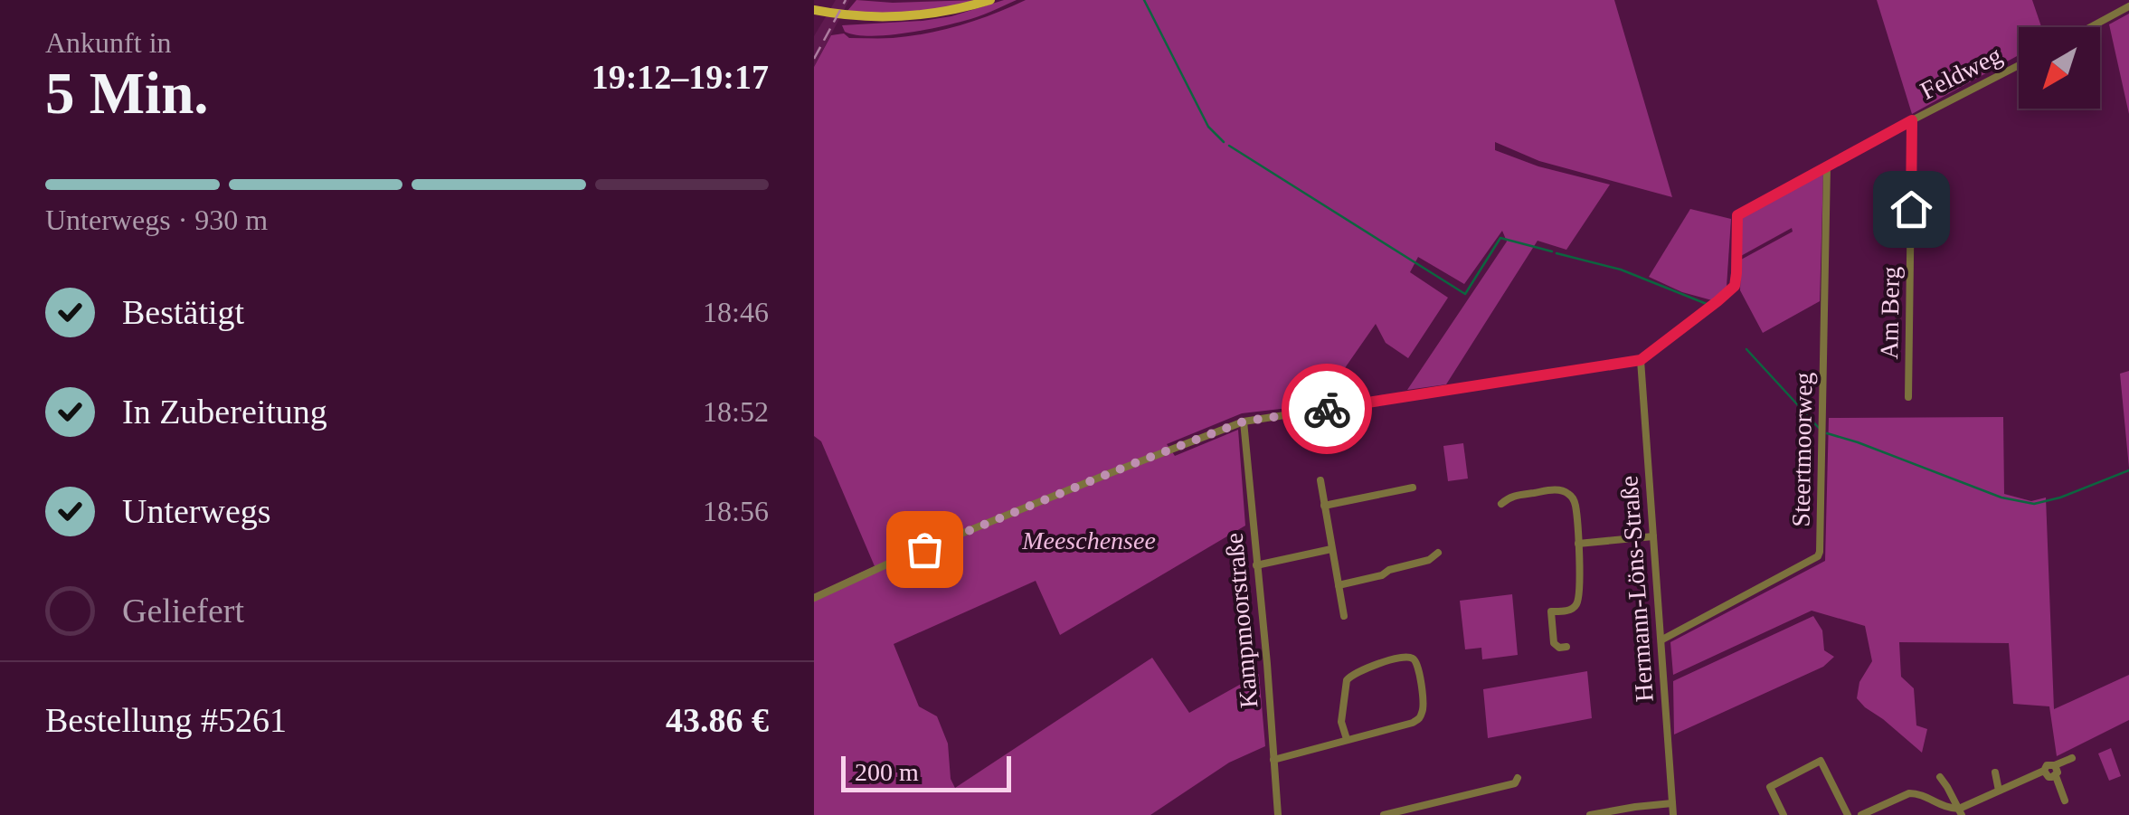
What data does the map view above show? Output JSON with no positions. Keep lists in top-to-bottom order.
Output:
{
  "streets": {
    "street": [
      "Feldweg",
      "Am Berg",
      "Steertmoorweg",
      "Hermann-Löns-Straße",
      "Kampmoorstraße"
    ]
  },
  "crossings": [
    ["Feldweg", "Am Berg"],
    ["Feldweg", "Steertmoorweg"],
    ["Feldweg", "Hermann-Löns-Straße"],
    ["Feldweg", "Kampmoorstraße"],
    ["Steertmoorweg", "Hermann-Löns-Straße"]
  ],
  "parks": ["Meeschensee"],
  "scale_bar": "200 m",
  "north": "bottom left",
  "page": {
    "heading": ["5 Min.", "Ankunft in", "19:12–19:17"],
    "panel": ["Bestellung #5261", "43.86 €"],
    "bar": "Unterwegs · 930 m",
    "list": [
      ["Bestätigt", "18:46"],
      ["In Zubereitung", "18:52"],
      ["Unterwegs", "18:56"],
      "Geliefert"
    ],
    "scale": "200 m"
  }
}
